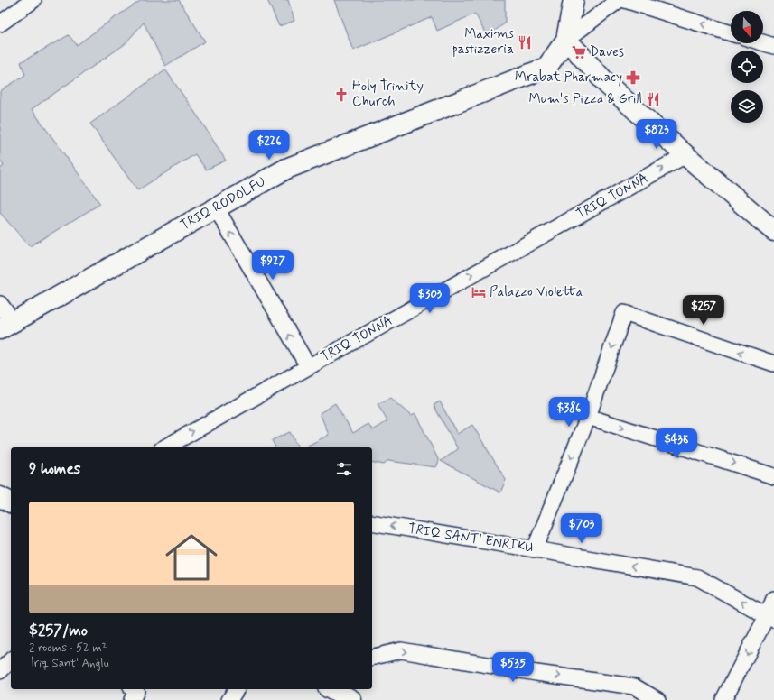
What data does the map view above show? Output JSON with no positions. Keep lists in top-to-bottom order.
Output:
{
  "streets": {
    "street": ["TRIQ TONNA", "TRIQ RODOLFU", "TRIQ SANT' ENRIKU"]
  },
  "one_way": ["TRIQ TONNA"],
  "places": {
    "restaurant": ["Maxims pastizzeria", "Mum's Pizza & Grill"],
    "supermarket": ["Daves"],
    "pharmacy": ["Mrabat Pharmacy"],
    "church": ["Holy Trinity Church"],
    "hotel": ["Palazzo Violetta"]
  },
  "north": "bottom",
  "page": {
    "price": [
      "$823",
      "$226",
      "$927",
      "$303",
      "$257",
      "$386",
      "$438",
      "$703",
      "$535"
    ],
    "heading": "9 homes",
    "list": [
      {
        "name": "$257/mo",
        "note": "2 rooms · 52 m² · Triq Sant' Anġlu"
      }
    ]
  }
}
